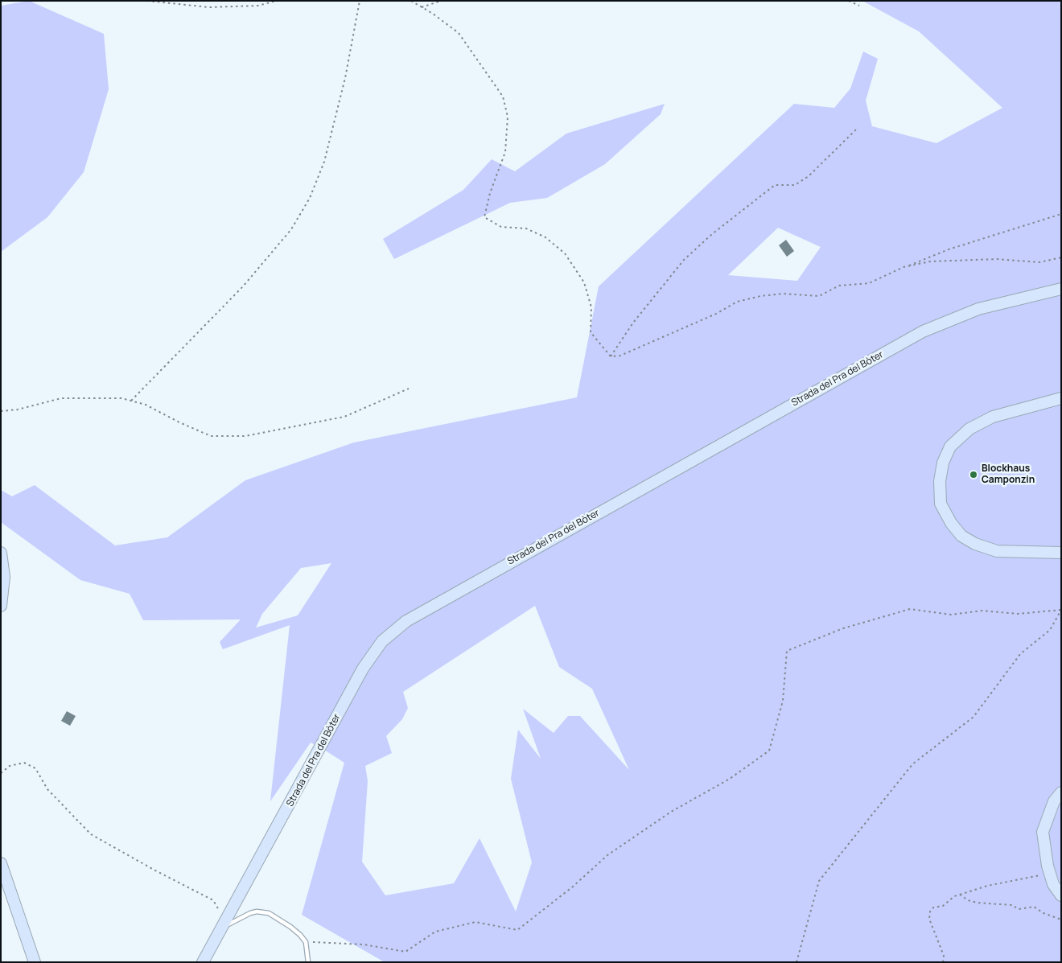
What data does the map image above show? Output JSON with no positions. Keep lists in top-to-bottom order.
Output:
{
  "streets": {
    "main road": ["Strada del Pra del Bòter"]
  },
  "places": ["Blockhaus Camponzin"]
}
